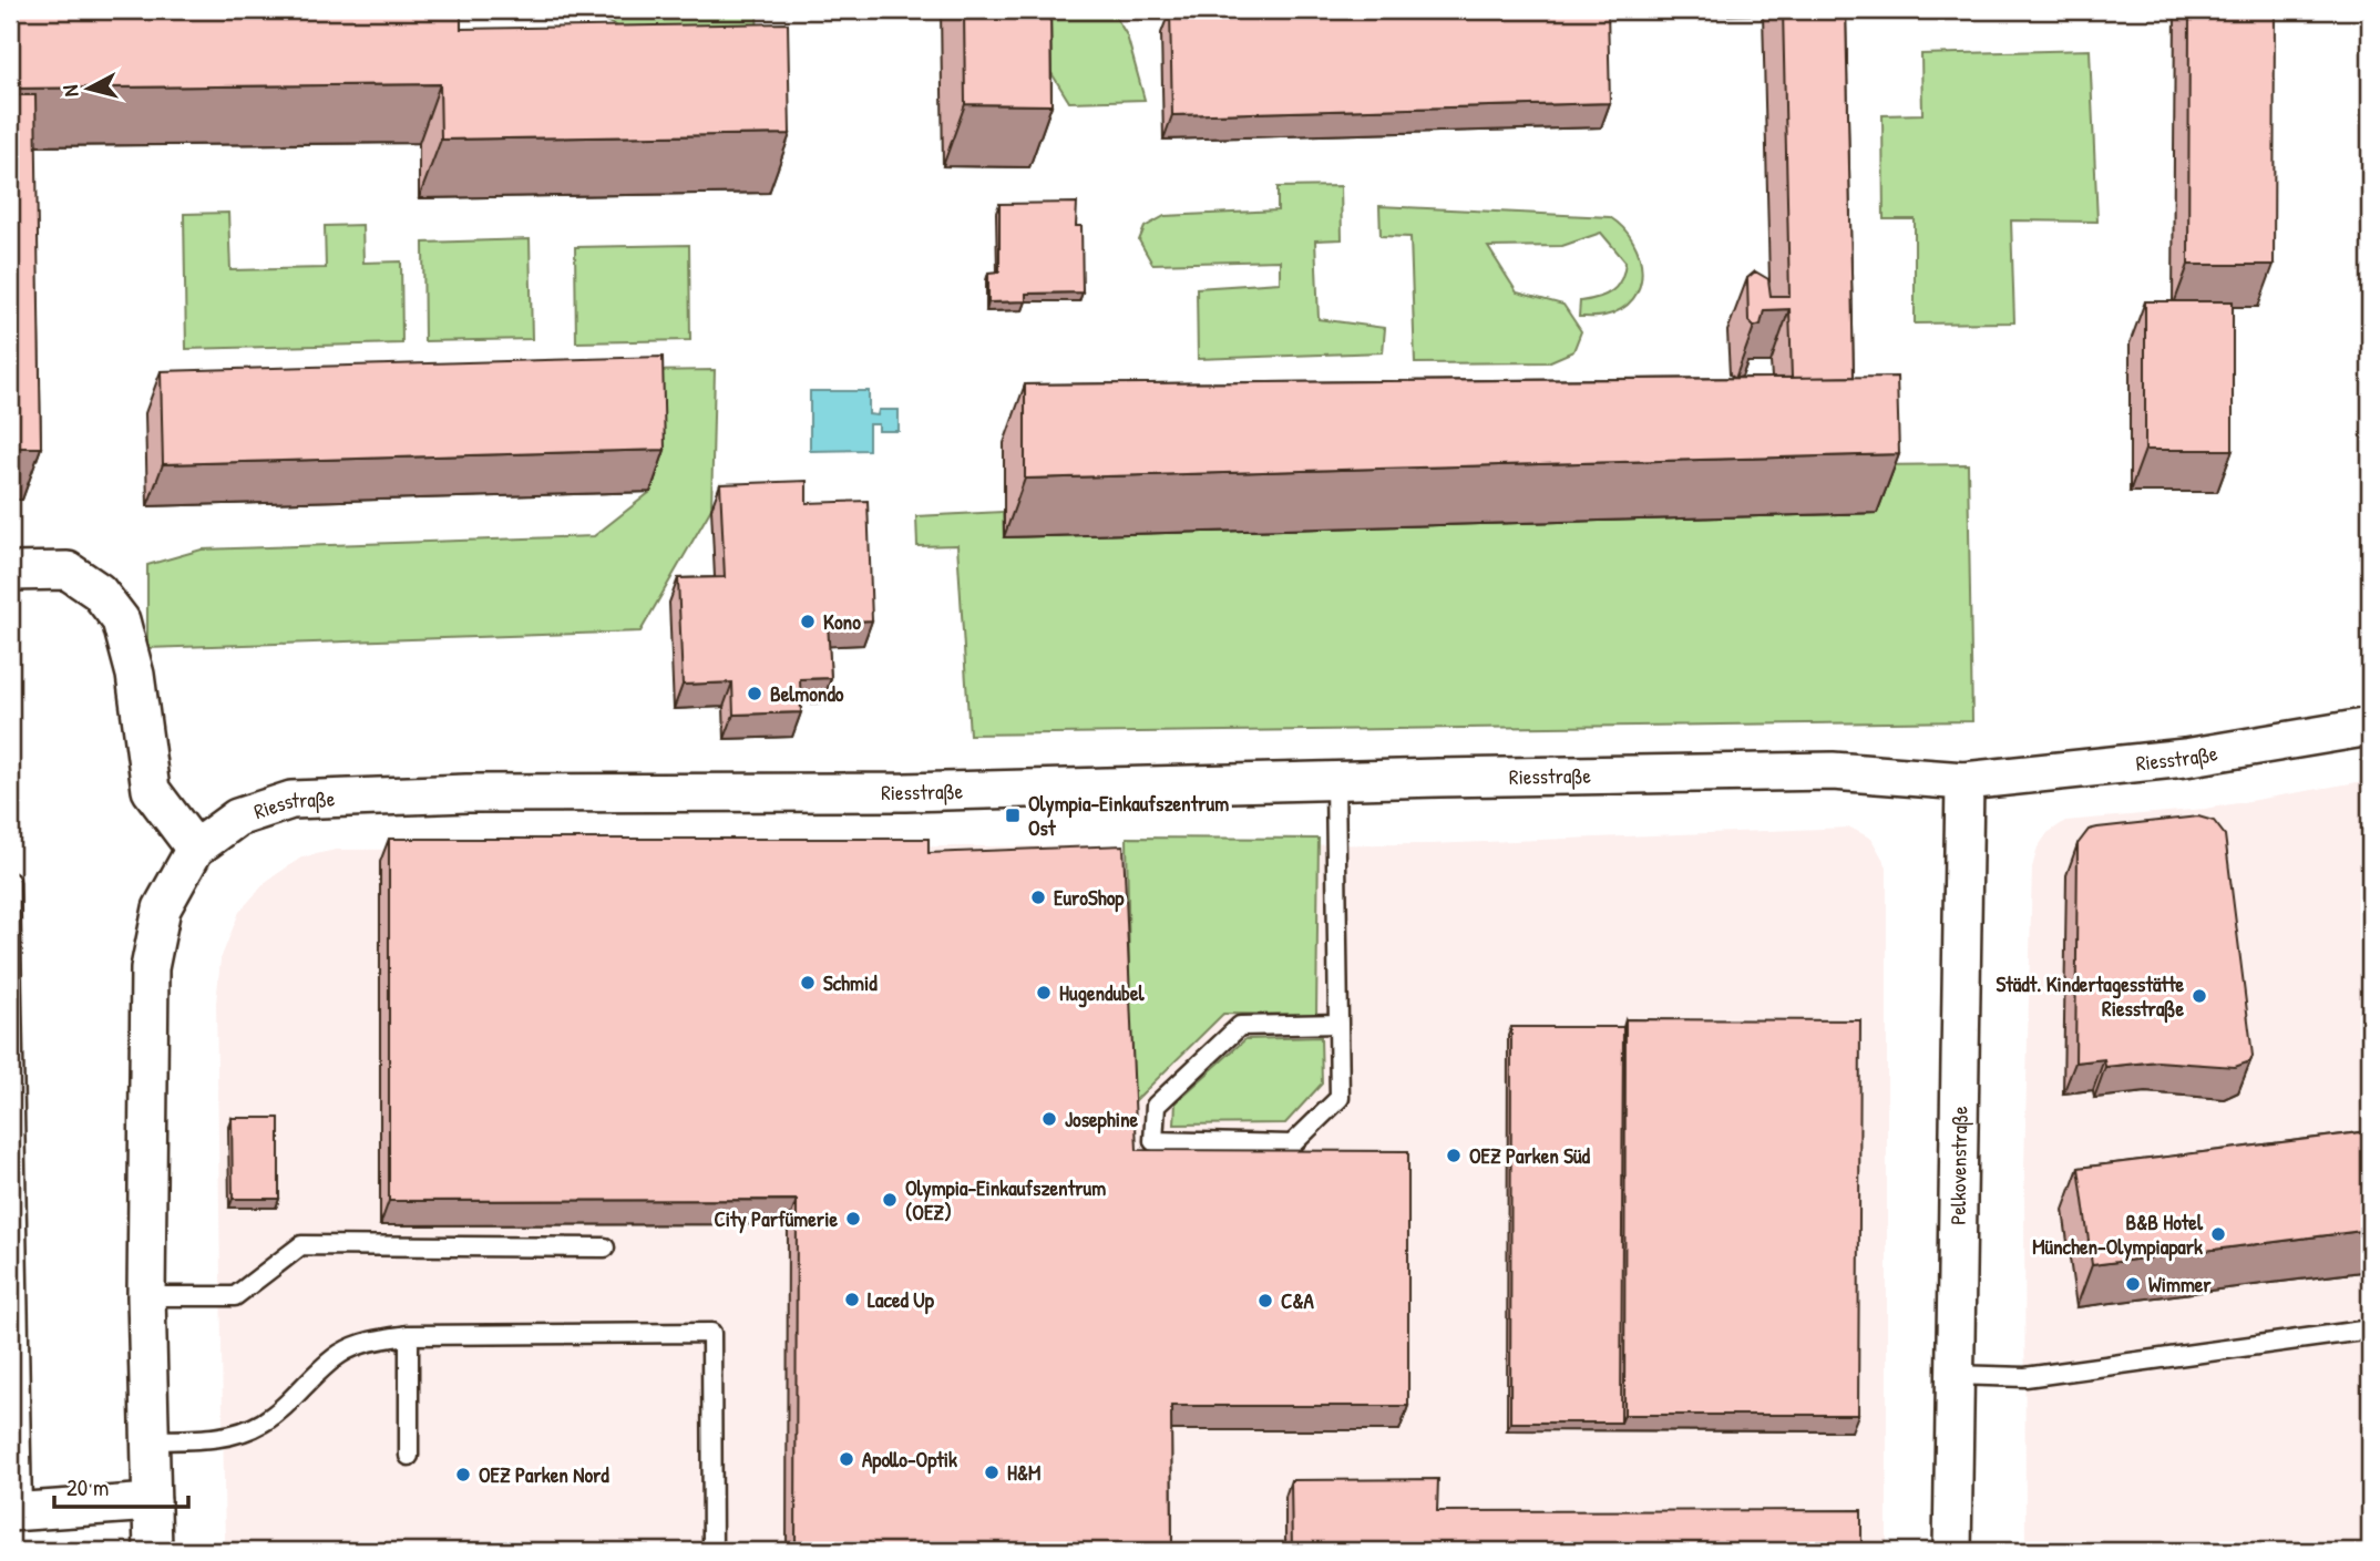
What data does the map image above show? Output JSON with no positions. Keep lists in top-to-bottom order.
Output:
{
  "streets": {
    "street": ["Riesstraße", "Pelkovenstraße"]
  },
  "crossings": [
    ["Riesstraße", "Pelkovenstraße"]
  ],
  "places": {
    "other": [
      "Kono",
      "Belmondo",
      "EuroShop",
      "Schmid",
      "Hugendubel",
      "Städt. Kindertagesstätte Riesstraße",
      "Josephine",
      "OEZ Parken Süd",
      "Olympia-Einkaufszentrum (OEZ)",
      "City Parfümerie",
      "B&B Hotel München-Olympiapark",
      "Wimmer",
      "Laced Up",
      "C&A",
      "Apollo-Optik",
      "H&M",
      "OEZ Parken Nord"
    ],
    "transit": ["Olympia-Einkaufszentrum Ost"]
  },
  "scale_bar": "20 m",
  "north": "left"
}
